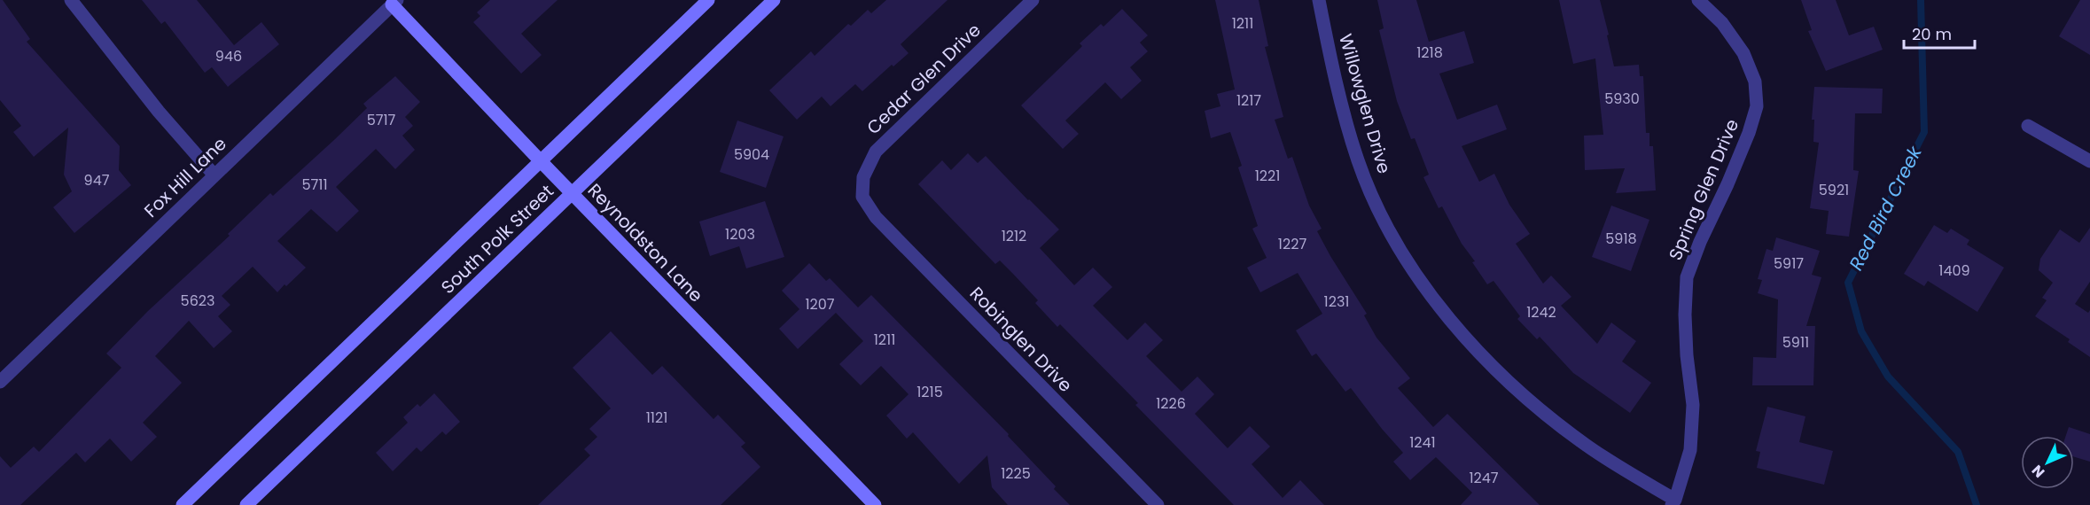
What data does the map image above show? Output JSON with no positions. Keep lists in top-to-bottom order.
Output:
{
  "streets": {
    "main road": ["South Polk Street", "Reynoldston Lane"],
    "street": [
      "Cedar Glen Drive",
      "Willowglen Drive",
      "Fox Hill Lane",
      "Spring Glen Drive",
      "Robinglen Drive"
    ]
  },
  "crossings": [
    ["Cedar Glen Drive", "Robinglen Drive"],
    ["Willowglen Drive", "Spring Glen Drive"],
    ["Fox Hill Lane", "Reynoldston Lane"],
    ["South Polk Street", "Reynoldston Lane"]
  ],
  "water": ["Red Bird Creek"],
  "house_numbers": [
    "1211",
    "1218",
    "946",
    "5930",
    "1217",
    "5717",
    "5904",
    "1221",
    "947",
    "5711",
    "5921",
    "1203",
    "1212",
    "5918",
    "1227",
    "5917",
    "1409",
    "5623",
    "1231",
    "1207",
    "1242",
    "1211",
    "5911",
    "1215",
    "1226",
    "1121",
    "1241",
    "1225",
    "1247"
  ],
  "scale_bar": "20 m",
  "north": "bottom left"
}
